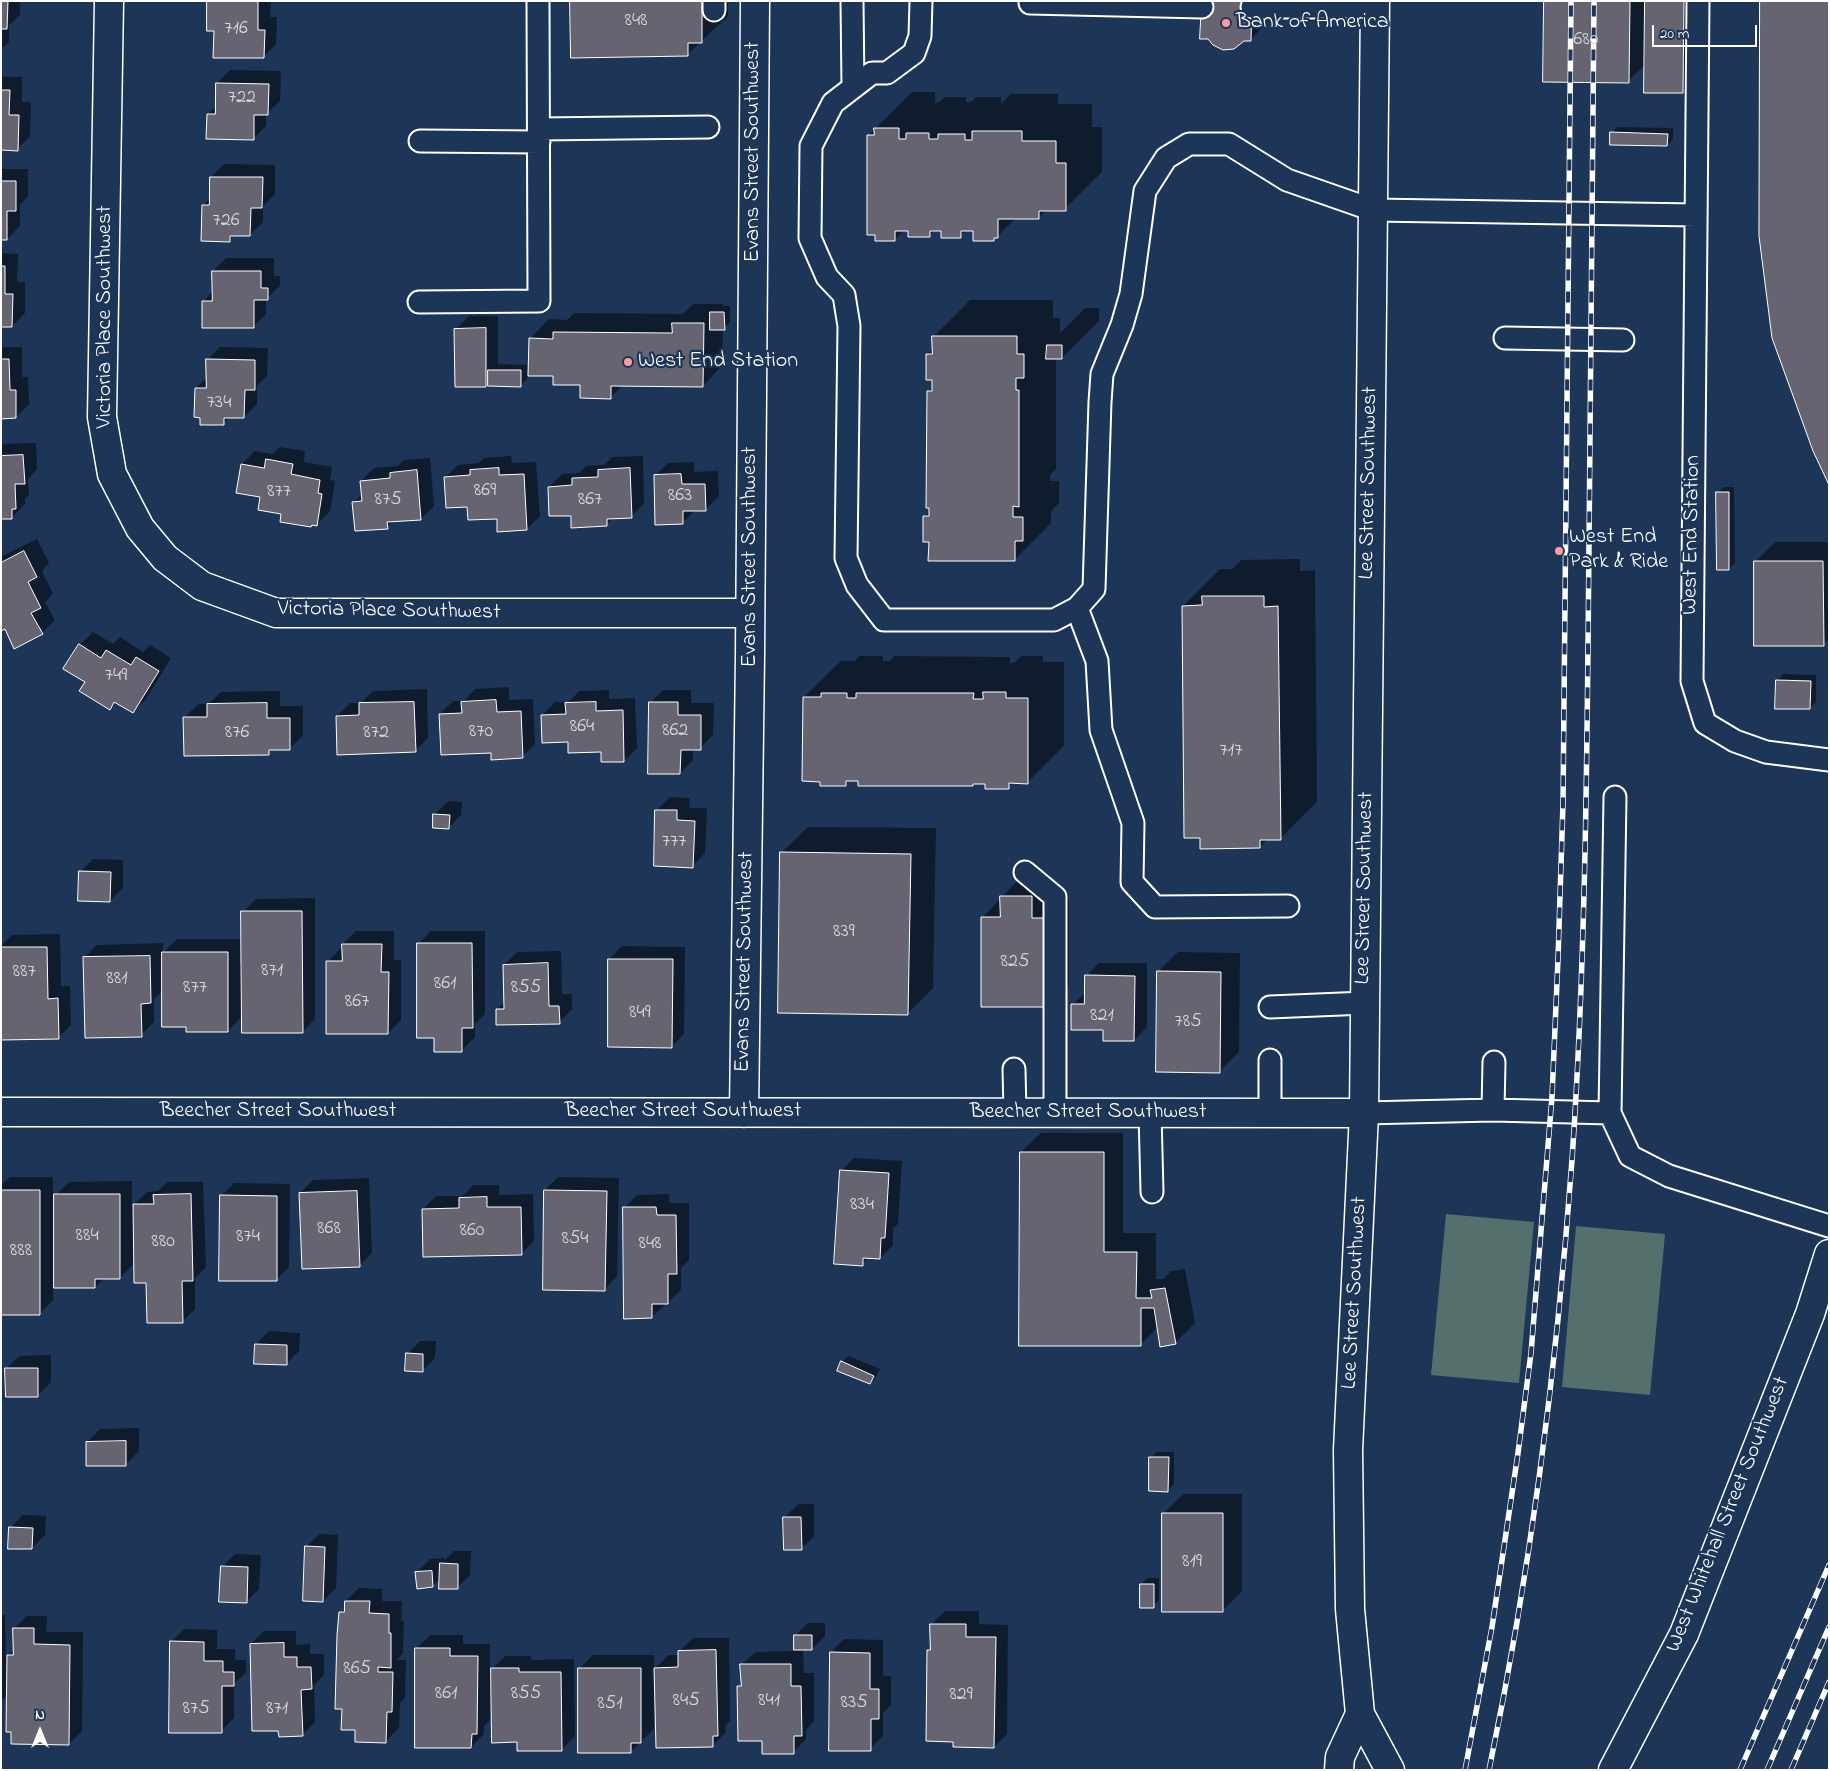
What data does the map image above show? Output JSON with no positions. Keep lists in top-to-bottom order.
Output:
{
  "streets": {
    "street": [
      "Evans Street Southwest",
      "Victoria Place Southwest",
      "Lee Street Southwest",
      "Beecher Street Southwest",
      "West Whitehall Street Southwest"
    ],
    "lane": ["West End Station"]
  },
  "crossings": [
    ["Evans Street Southwest", "Victoria Place Southwest"],
    ["Evans Street Southwest", "Beecher Street Southwest"],
    ["Lee Street Southwest", "Beecher Street Southwest"]
  ],
  "places": ["Bank of America", "West End Station", "West End Park & Ride"],
  "house_numbers": [
    "848",
    "716",
    "680",
    "722",
    "726",
    "734",
    "869",
    "877",
    "863",
    "875",
    "867",
    "749",
    "864",
    "862",
    "870",
    "876",
    "872",
    "717",
    "777",
    "839",
    "825",
    "871",
    "887",
    "881",
    "861",
    "877",
    "855",
    "867",
    "849",
    "821",
    "785",
    "834",
    "868",
    "860",
    "884",
    "874",
    "854",
    "880",
    "848",
    "888",
    "819",
    "865",
    "861",
    "855",
    "829",
    "845",
    "841",
    "835",
    "851",
    "875",
    "871"
  ],
  "scale_bar": "20 m",
  "north": "top"
}
